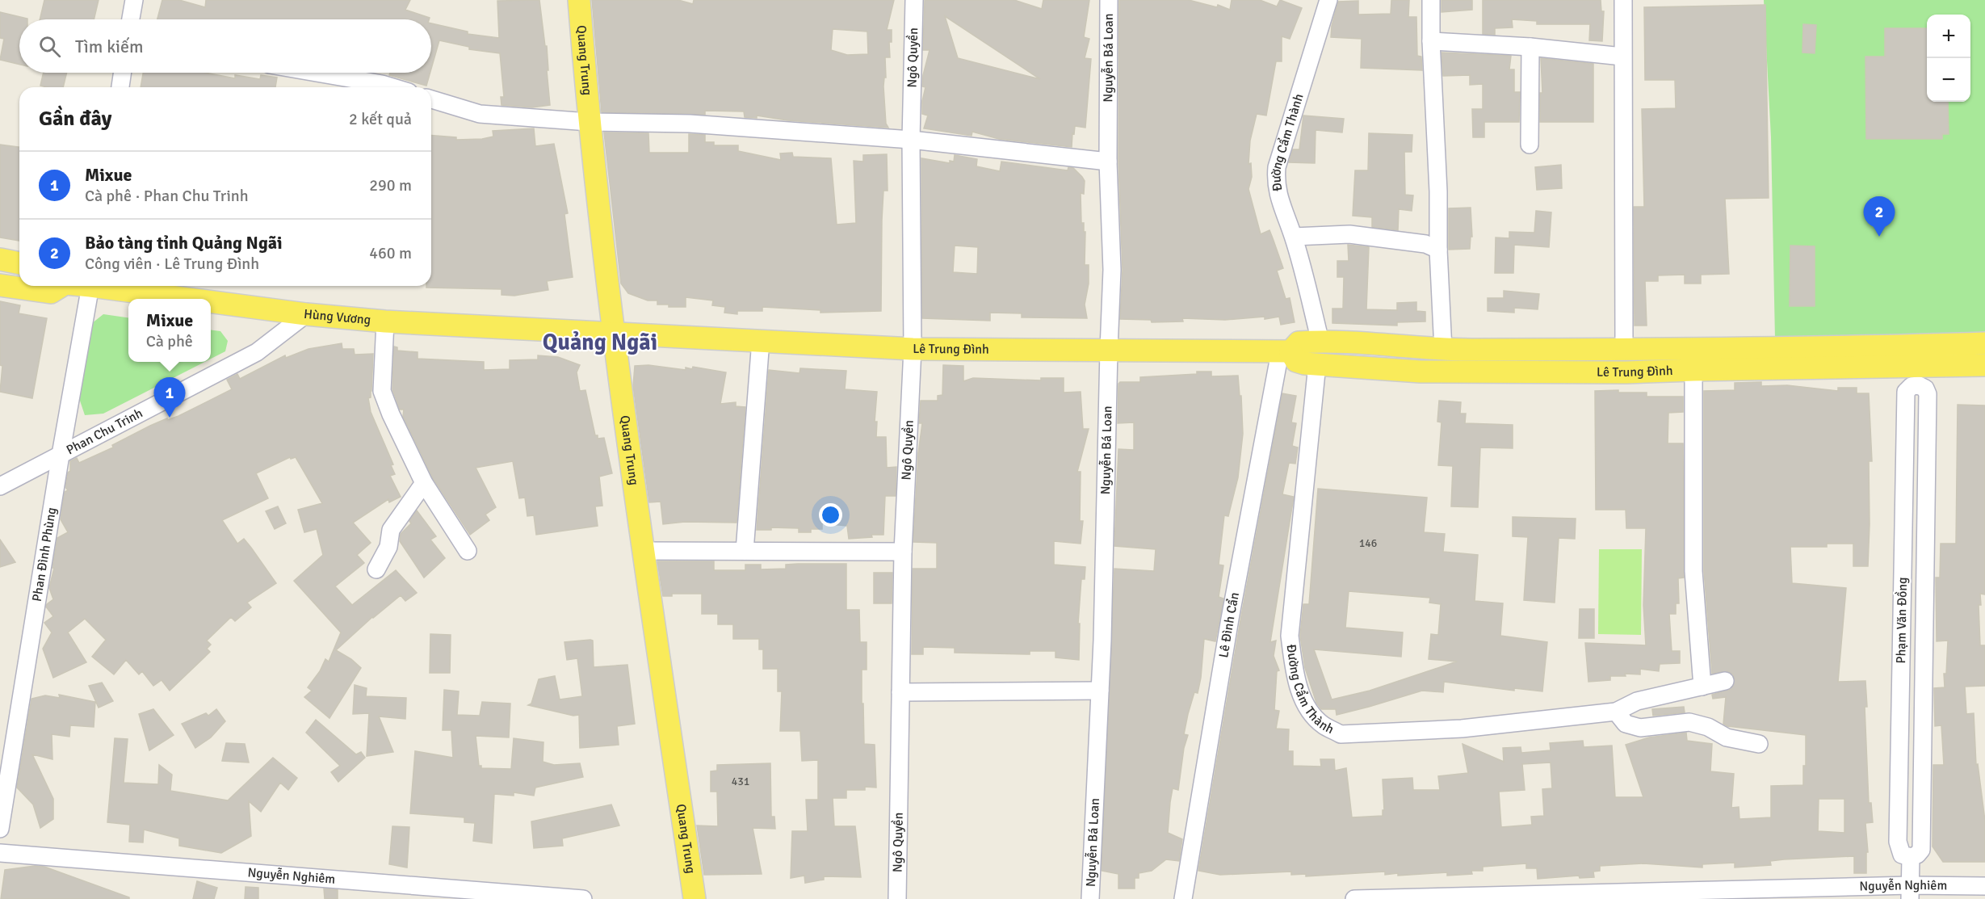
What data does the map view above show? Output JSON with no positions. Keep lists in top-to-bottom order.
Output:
{
  "streets": {
    "main road": ["Quang Trung", "Hùng Vương", "Lê Trung Đình"],
    "street": [
      "Ngô Quyền",
      "Nguyễn Bá Loan",
      "Đường Cẩm Thành",
      "Phan Chu Trinh",
      "Phan Đình Phùng",
      "Phạm Văn Đồng",
      "Lê Đình Cẩn",
      "Nguyễn Nghiêm"
    ]
  },
  "crossings": [
    ["Ngô Quyền", "Lê Trung Đình"],
    ["Nguyễn Bá Loan", "Lê Trung Đình"],
    ["Quang Trung", "Hùng Vương"],
    ["Quang Trung", "Lê Trung Đình"],
    ["Đường Cẩm Thành", "Lê Trung Đình"],
    ["Hùng Vương", "Lê Trung Đình"],
    ["Hùng Vương", "Phan Chu Trinh"],
    ["Lê Trung Đình", "Phạm Văn Đồng"],
    ["Lê Trung Đình", "Lê Đình Cẩn"],
    ["Phan Chu Trinh", "Phan Đình Phùng"],
    ["Phạm Văn Đồng", "Nguyễn Nghiêm"]
  ],
  "districts": ["Quảng Ngãi"],
  "house_numbers": ["146", "431"],
  "page": {
    "map_buttons": ["+", "−"],
    "search": "Tìm kiếm",
    "heading": ["Gần đây", "2 kết quả"],
    "list": [
      {
        "mark": "1",
        "name": "Mixue",
        "note": "Cà phê · Phan Chu Trinh",
        "value": "290 m"
      },
      {
        "mark": "2",
        "name": "Bảo tàng tỉnh Quảng Ngãi",
        "note": "Công viên · Lê Trung Đình",
        "value": "460 m"
      }
    ],
    "pins": ["2", "1"],
    "popup": ["Mixue", "Cà phê"]
  }
}
